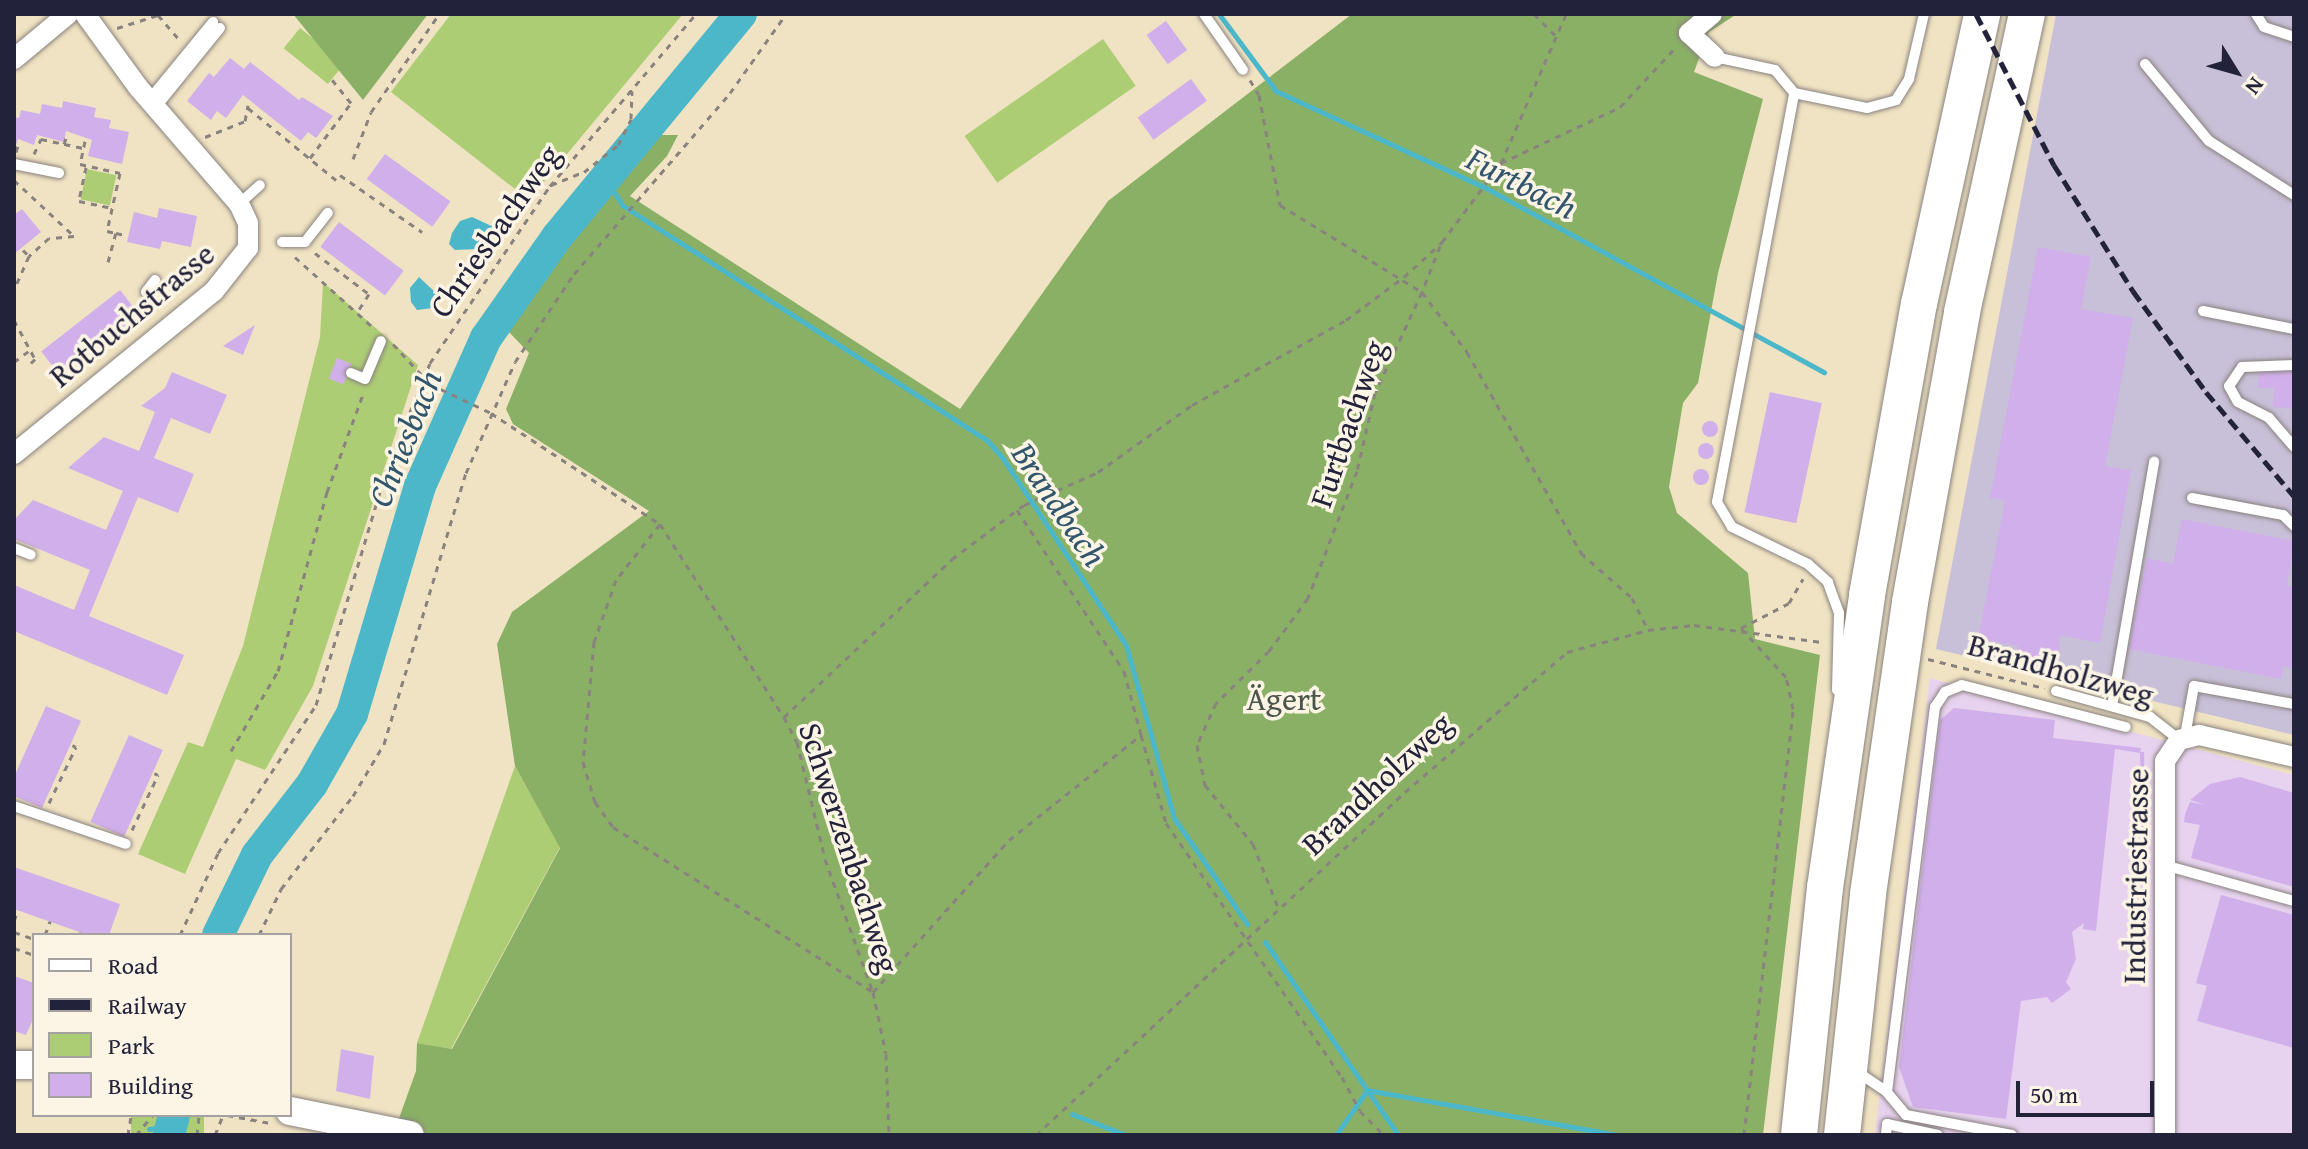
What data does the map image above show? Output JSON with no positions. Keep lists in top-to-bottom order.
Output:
{
  "streets": {
    "street": ["Rotbuchstrasse", "Industriestrasse"],
    "lane": ["Brandholzweg"],
    "path": ["Chriesbachweg", "Furtbachweg", "Schwerzenbachweg"]
  },
  "crossings": [
    ["Chriesbachweg", "Schwerzenbachweg"],
    ["Furtbachweg", "Brandholzweg"],
    ["Furtbachweg", "Schwerzenbachweg"],
    ["Brandholzweg", "Industriestrasse"]
  ],
  "water": ["Furtbach", "Chriesbach", "Brandbach"],
  "parks": ["Ägert"],
  "legend": [
    "Road",
    "Railway",
    "Park",
    "Building"
  ],
  "scale_bar": "50 m",
  "north": "bottom right"
}
